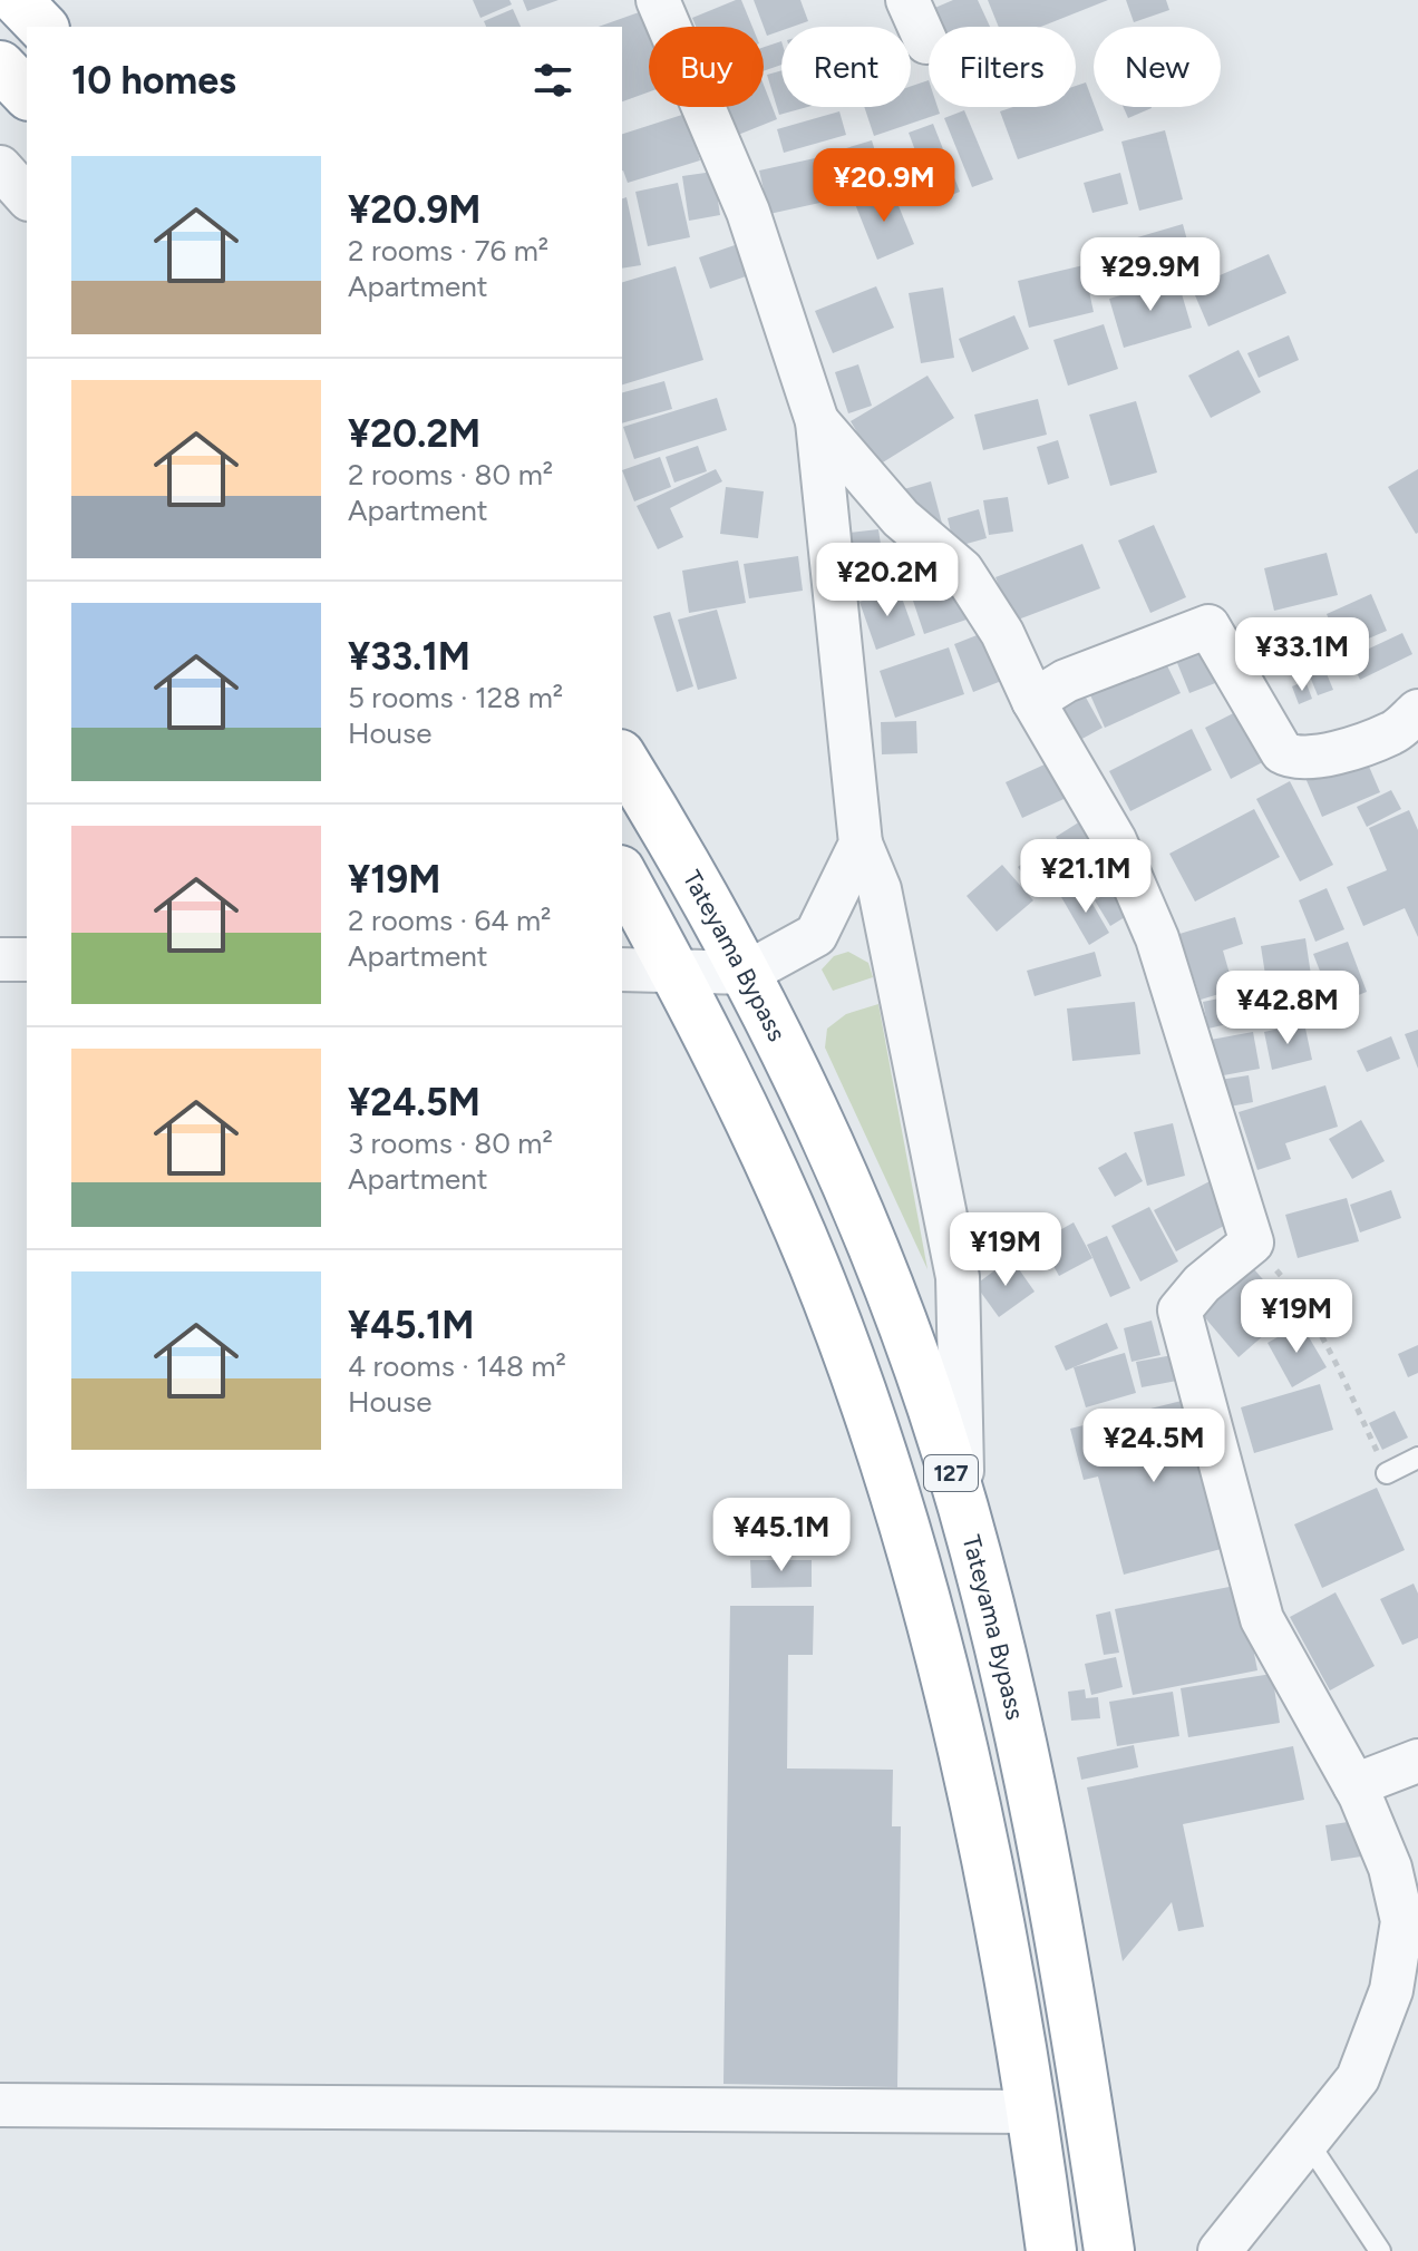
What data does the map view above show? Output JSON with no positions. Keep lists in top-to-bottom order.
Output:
{
  "streets": {
    "highway": ["Tateyama Bypass", "127"]
  },
  "page": {
    "chip": [
      "Buy",
      "Rent",
      "Filters",
      "New"
    ],
    "heading": "10 homes",
    "list": [
      {
        "name": "¥20.9M",
        "note": "2 rooms · 76 m² · Apartment"
      },
      {
        "name": "¥20.2M",
        "note": "2 rooms · 80 m² · Apartment"
      },
      {
        "name": "¥33.1M",
        "note": "5 rooms · 128 m² · House"
      },
      {
        "name": "¥19M",
        "note": "2 rooms · 64 m² · Apartment"
      },
      {
        "name": "¥24.5M",
        "note": "3 rooms · 80 m² · Apartment"
      },
      {
        "name": "¥45.1M",
        "note": "4 rooms · 148 m² · House"
      }
    ],
    "price": [
      "¥20.9M",
      "¥29.9M",
      "¥20.2M",
      "¥33.1M",
      "¥21.1M",
      "¥42.8M",
      "¥19M",
      "¥19M",
      "¥24.5M",
      "¥45.1M"
    ]
  }
}
